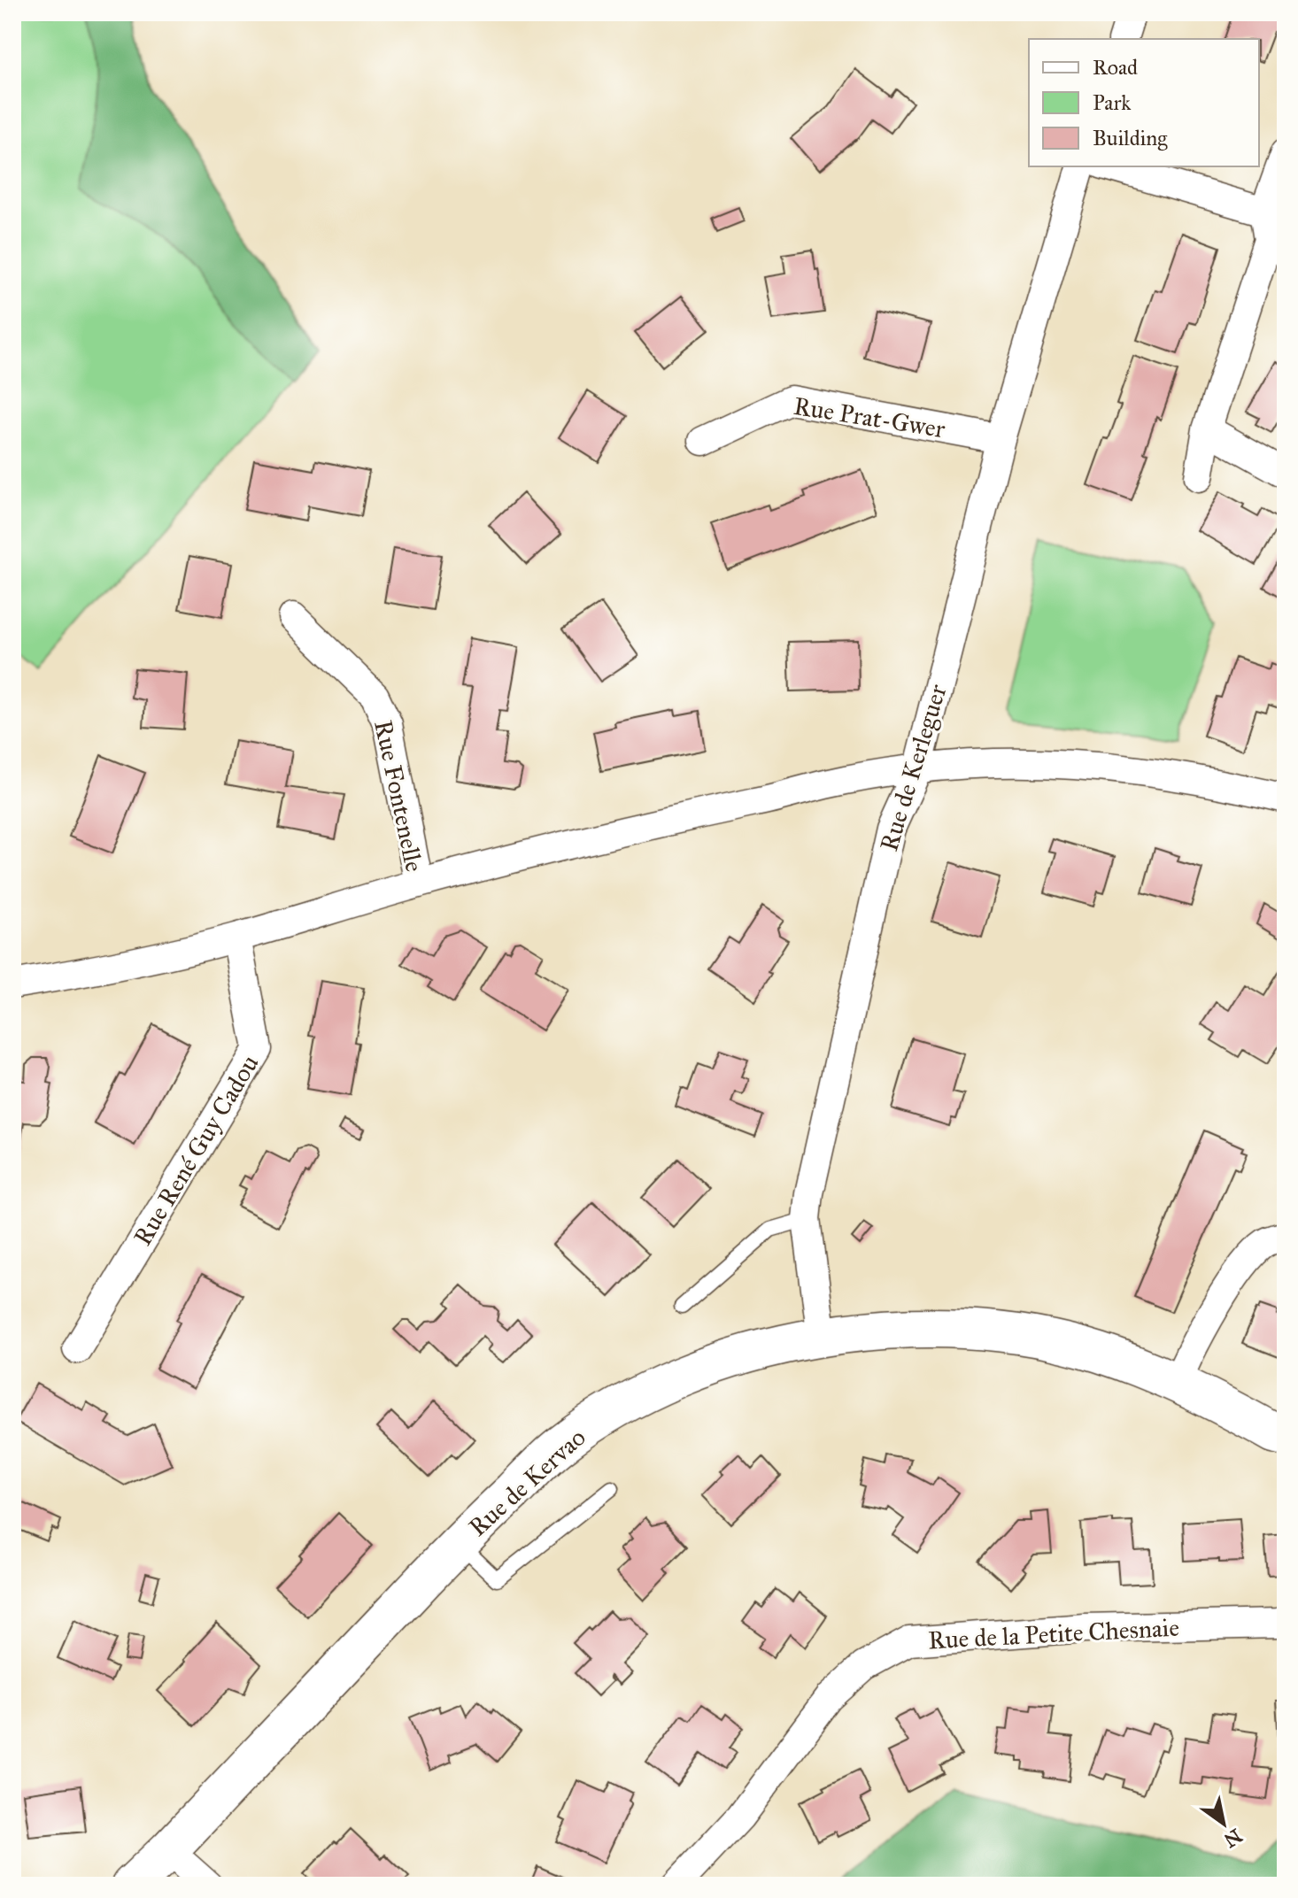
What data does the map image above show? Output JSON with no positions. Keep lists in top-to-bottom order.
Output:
{
  "streets": {
    "main road": ["Rue de Kervao"],
    "street": [
      "Rue Prat-Gwer",
      "Rue de Kerleguer",
      "Rue Fontenelle",
      "Rue René Guy Cadou",
      "Rue de la Petite Chesnaie"
    ]
  },
  "crossings": [
    ["Rue Prat-Gwer", "Rue de Kerleguer"],
    ["Rue de Kerleguer", "Rue de Kervao"]
  ],
  "legend": ["Road", "Park", "Building"],
  "north": "bottom right"
}
